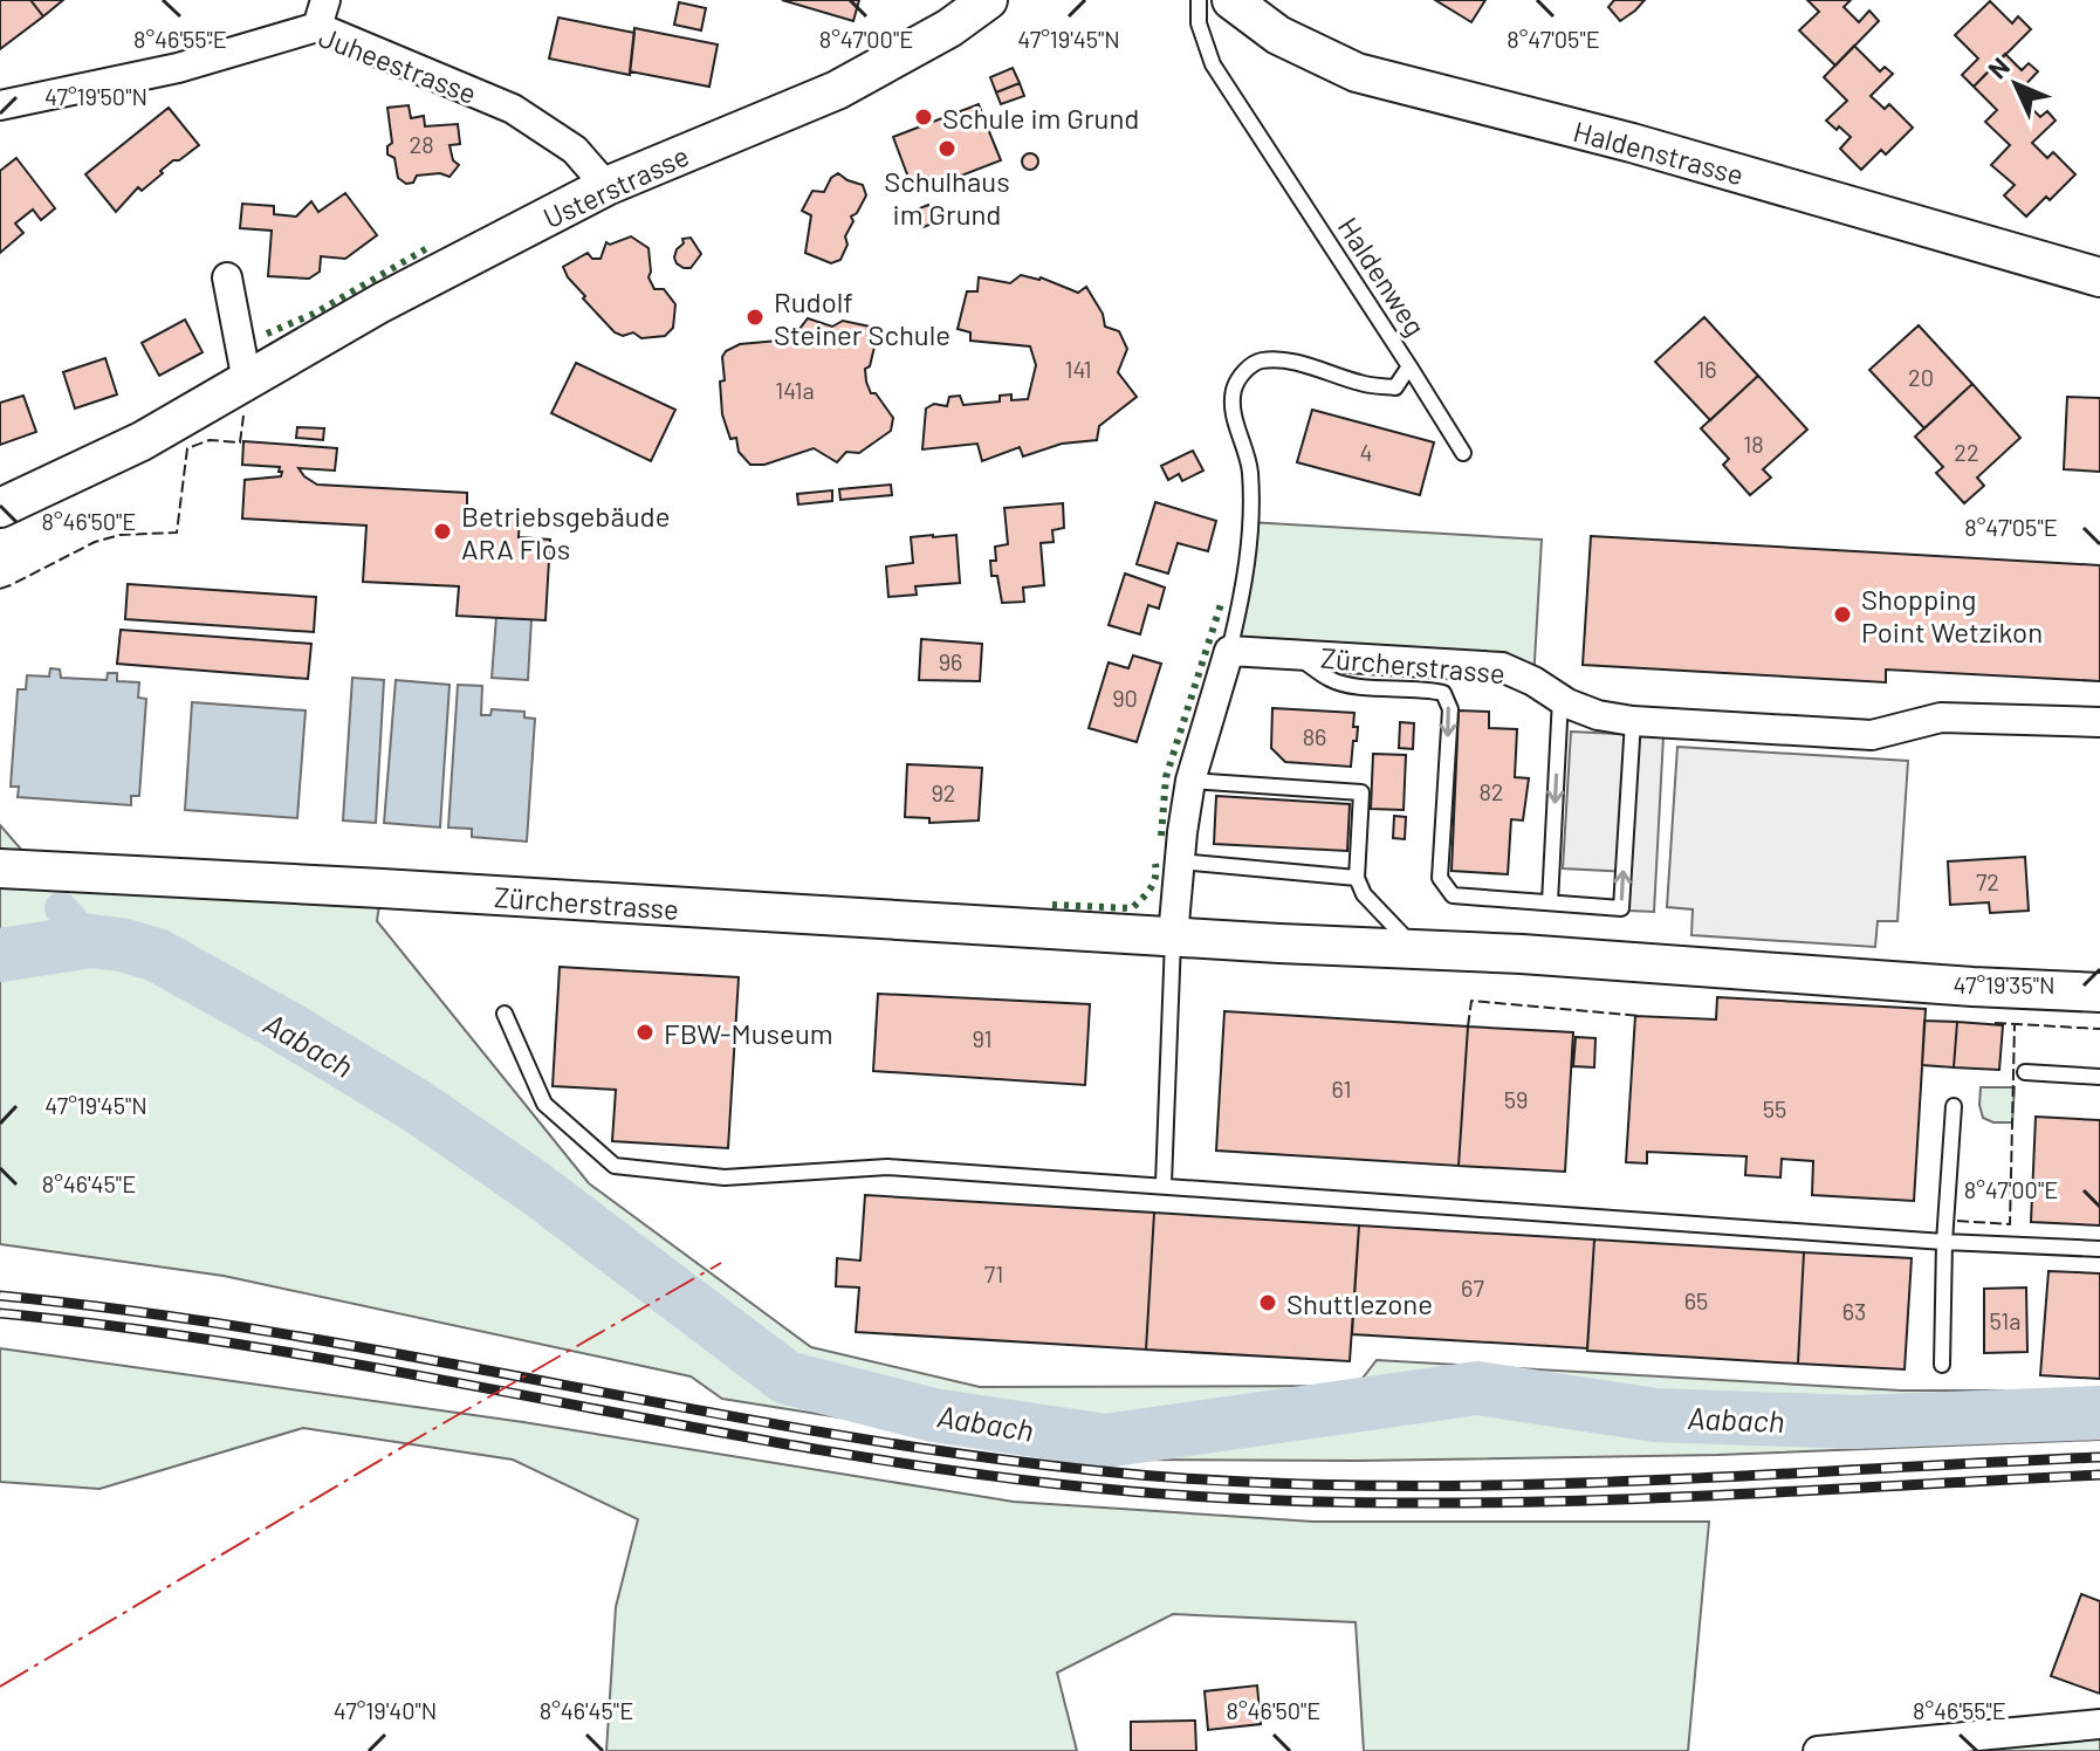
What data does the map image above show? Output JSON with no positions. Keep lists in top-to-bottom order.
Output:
{
  "streets": {
    "main road": ["Haldenstrasse", "Usterstrasse", "Zürcherstrasse"],
    "street": ["Juheestrasse"],
    "lane": ["Haldenweg"]
  },
  "crossings": [
    ["Juheestrasse", "Usterstrasse"],
    ["Haldenweg", "Zürcherstrasse"]
  ],
  "water": ["Aabach"],
  "places": [
    "Schule im Grund",
    "Schulhaus im Grund",
    "Rudolf Steiner Schule",
    "Betriebsgebäude ARA Flos",
    "Shopping Point Wetzikon",
    "FBW-Museum",
    "Shuttlezone"
  ],
  "house_numbers": [
    "28",
    "141",
    "16",
    "20",
    "141a",
    "18",
    "4",
    "22",
    "96",
    "90",
    "86",
    "82",
    "92",
    "72",
    "91",
    "61",
    "59",
    "55",
    "71",
    "67",
    "65",
    "63",
    "51a"
  ],
  "north": "top left",
  "coordinates": [
    "8°46'55\"E",
    "8°47'00\"E",
    "8°47'05\"E",
    "47°19'45\"N",
    "47°19'50\"N",
    "8°46'50\"E",
    "47°19'35\"N",
    "8°46'45\"E",
    "47°19'40\"N"
  ]
}
